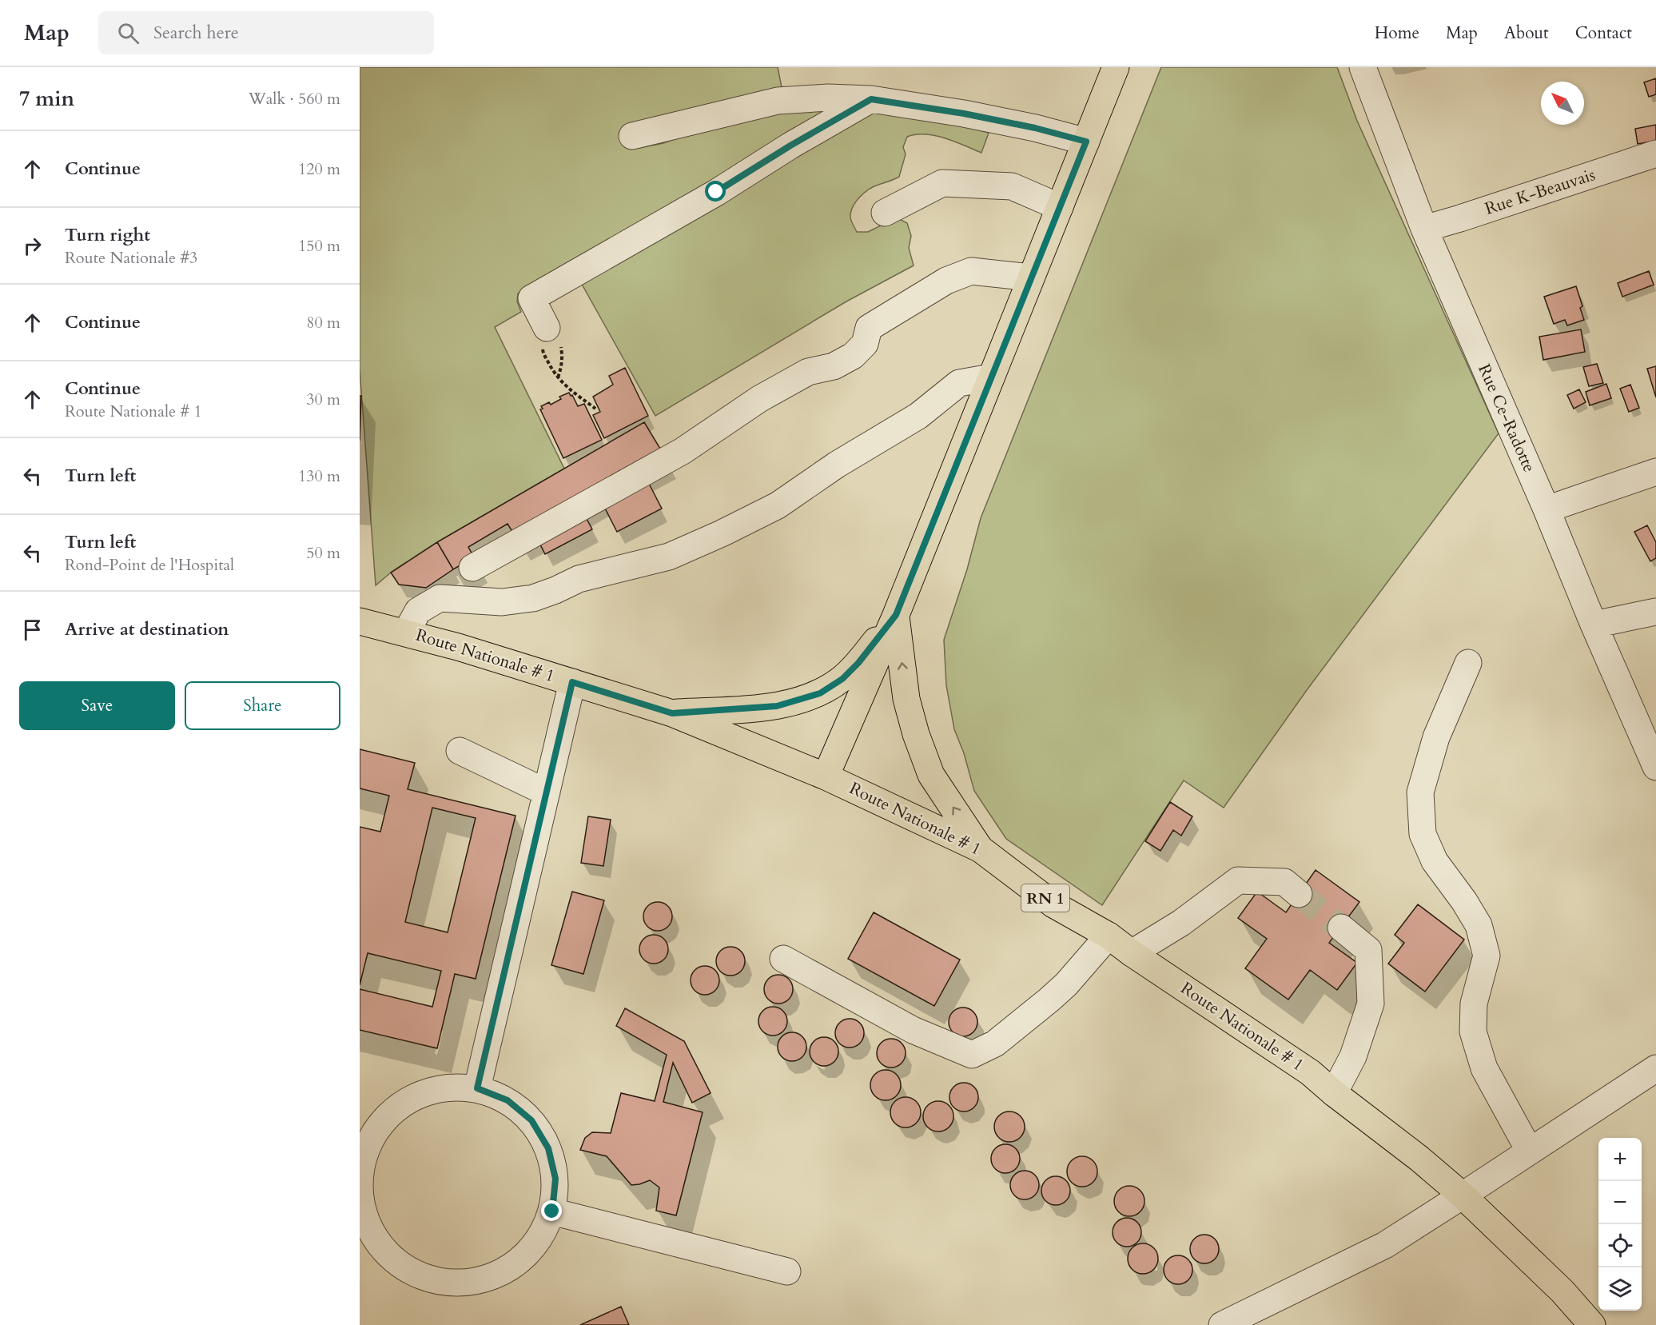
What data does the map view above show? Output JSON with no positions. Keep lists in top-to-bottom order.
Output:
{
  "streets": {
    "main road": ["Route Nationale # 1", "RN 1"],
    "street": ["Rue K-Beauvais", "Rue Ce-Radotte"]
  },
  "crossings": [
    ["Rue K-Beauvais", "Rue Ce-Radotte"]
  ],
  "north": "top left",
  "page": {
    "header": "Map",
    "search": "Search here",
    "nav": [
      "Home",
      "Map",
      "About",
      "Contact"
    ],
    "heading": ["7 min", "Walk · 560 m"],
    "list": [
      ["Continue", "120 m"],
      ["Turn right", "Route Nationale #3", "150 m"],
      ["Continue", "80 m"],
      ["Continue", "Route Nationale # 1", "30 m"],
      ["Turn left", "130 m"],
      ["Turn left", "Rond-Point de l'Hospital", "50 m"],
      "Arrive at destination"
    ],
    "buttons": ["Save", "Share"],
    "map_buttons": ["+", "−"]
  }
}
